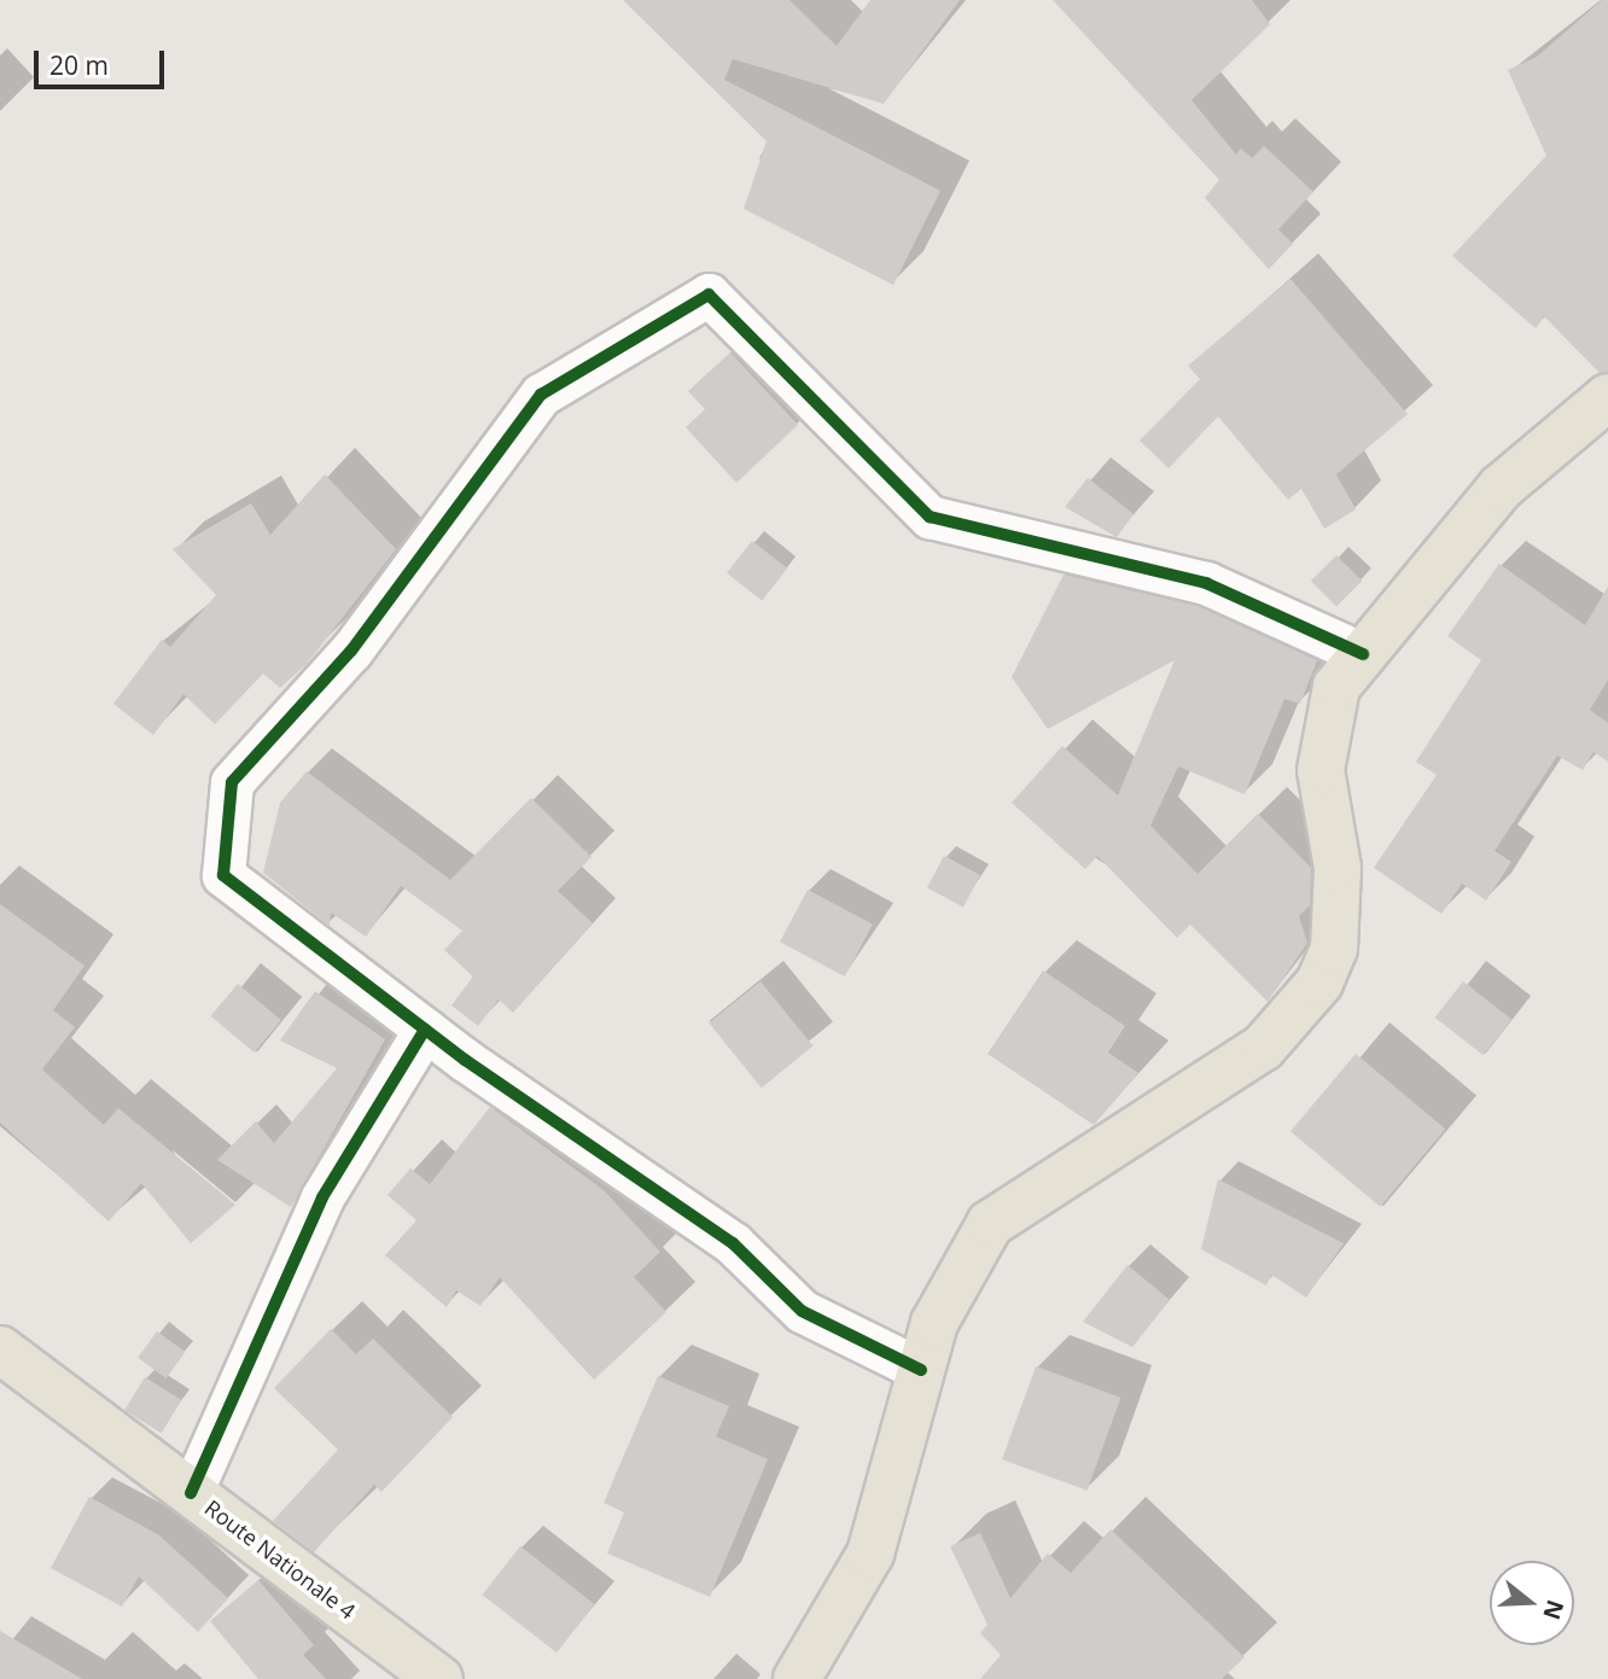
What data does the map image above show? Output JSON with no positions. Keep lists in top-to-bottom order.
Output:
{
  "streets": {
    "main road": ["Route Nationale 4"]
  },
  "scale_bar": "20 m",
  "north": "right"
}
